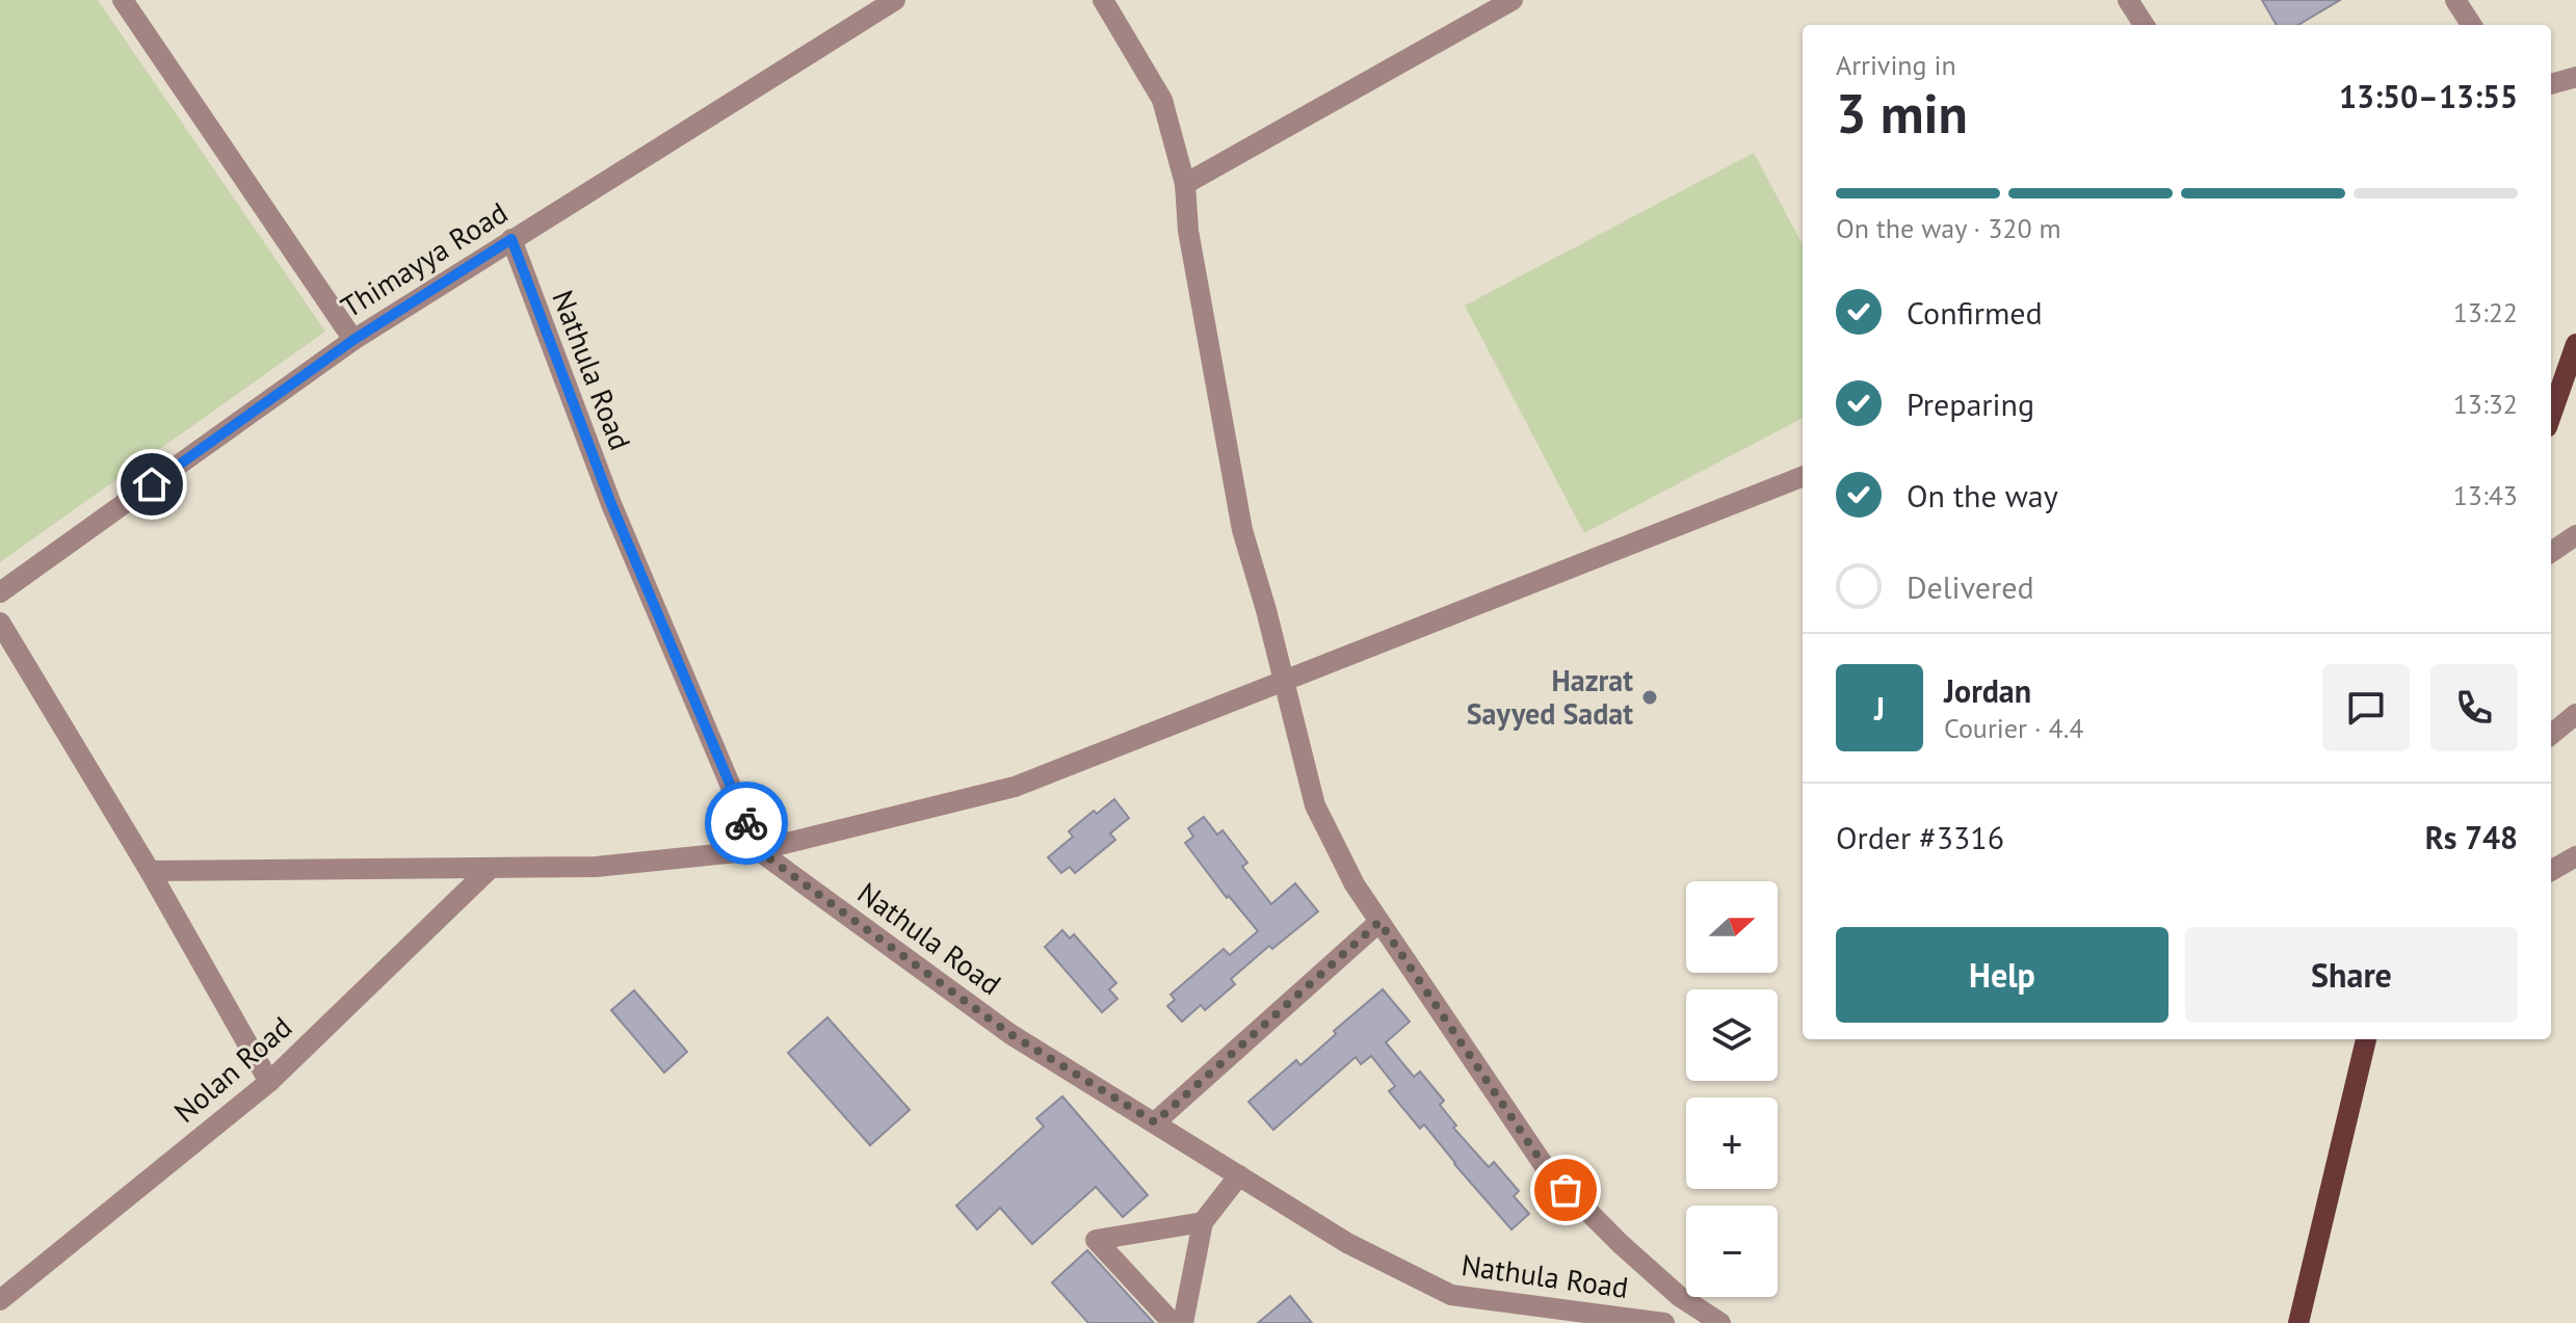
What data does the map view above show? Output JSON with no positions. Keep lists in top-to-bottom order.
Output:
{
  "streets": {
    "street": ["Thimayya Road", "Nathula Road", "Nolan Road"]
  },
  "crossings": [
    ["Thimayya Road", "Nathula Road"]
  ],
  "places": ["Hazrat Sayyed Sadat"],
  "north": "right",
  "page": {
    "heading": ["3 min", "Arriving in", "13:50–13:55"],
    "panel": [
      "Jordan",
      "Courier · 4.4",
      "Order #3316",
      "Rs 748"
    ],
    "bar": "On the way · 320 m",
    "list": [
      ["Confirmed", "13:22"],
      ["Preparing", "13:32"],
      ["On the way", "13:43"],
      "Delivered"
    ],
    "round": "J",
    "map_buttons": ["+", "−"],
    "buttons": ["Help", "Share"]
  }
}
